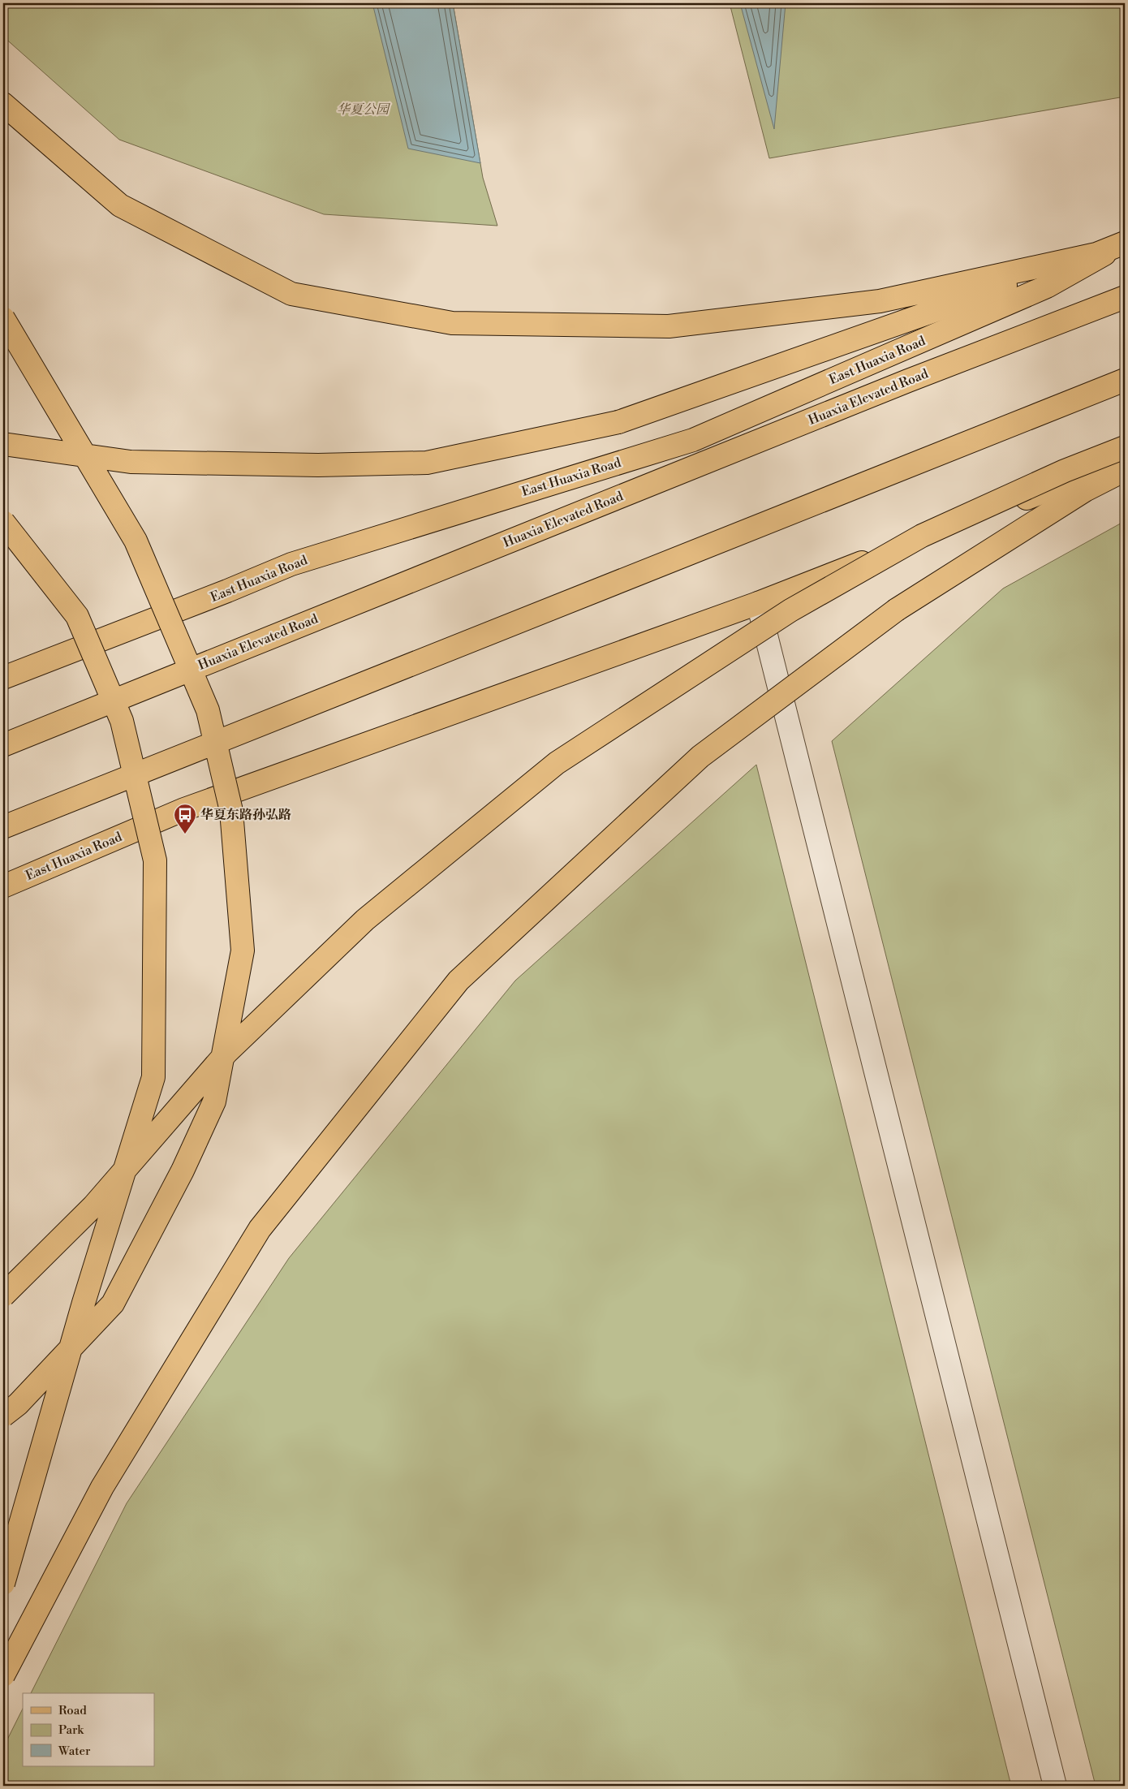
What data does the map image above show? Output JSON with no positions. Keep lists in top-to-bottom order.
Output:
{
  "streets": {
    "main road": ["East Huaxia Road", "Huaxia Elevated Road"]
  },
  "parks": ["华夏公园"],
  "places": {
    "bus stop": ["华夏东路孙弘路"]
  },
  "legend": ["Road", "Park", "Water"]
}
